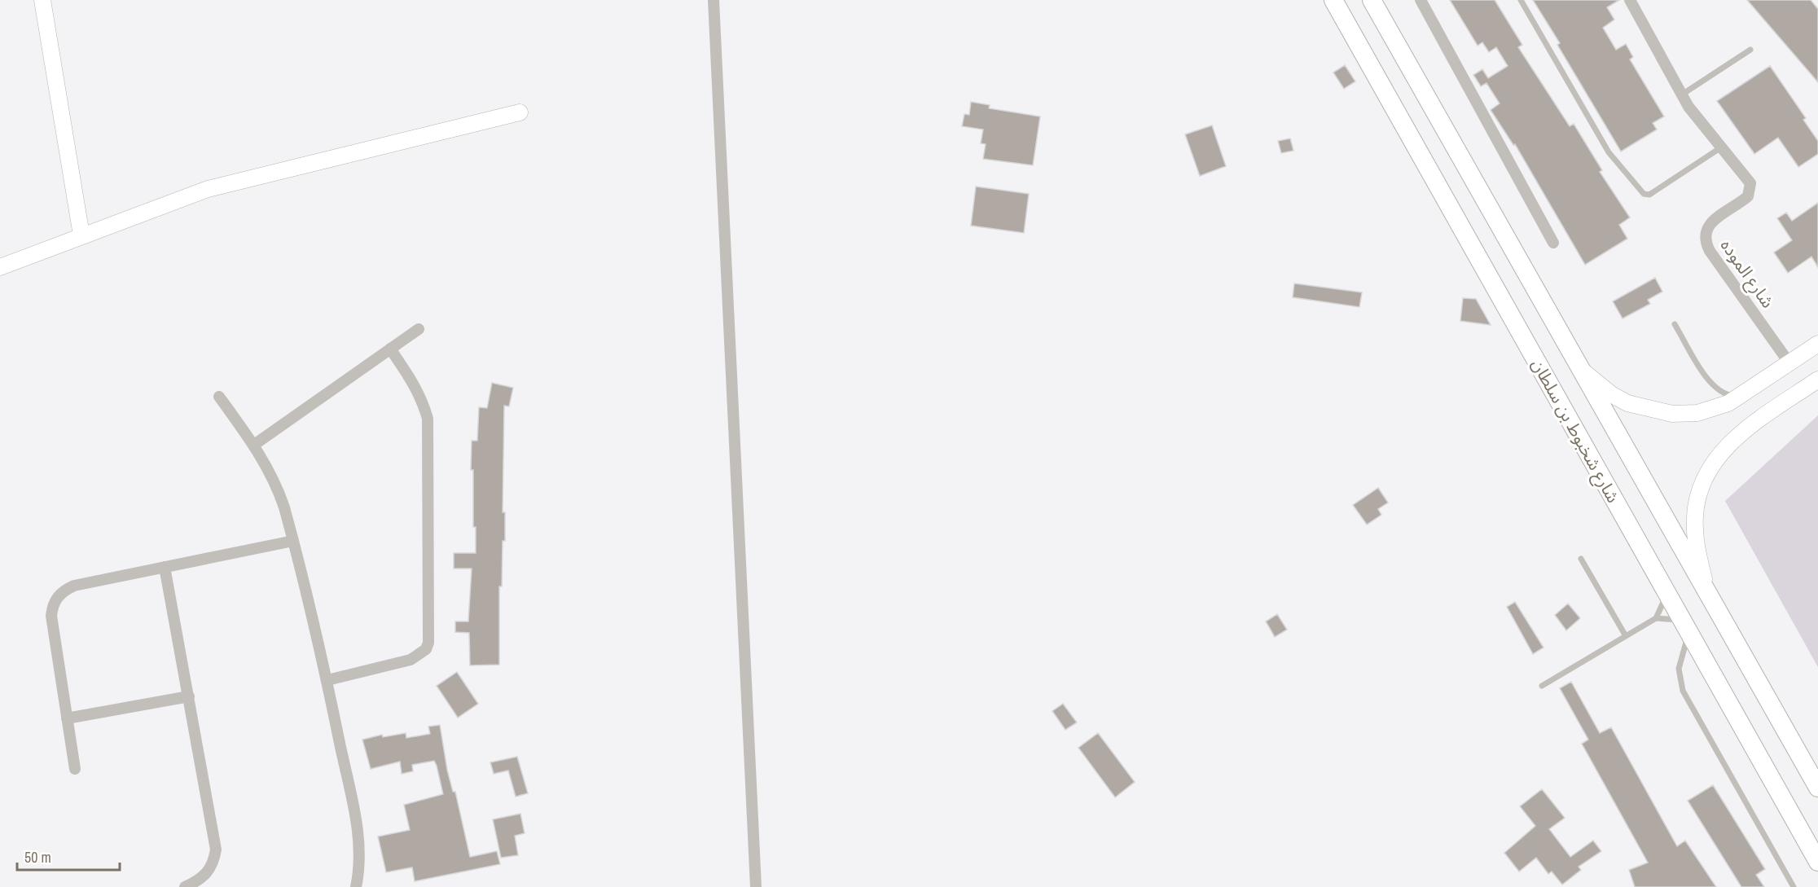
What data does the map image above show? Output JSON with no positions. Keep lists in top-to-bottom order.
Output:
{
  "streets": {
    "main road": ["شارع شخبوط بن سلطان"],
    "street": ["شارع الموده"]
  },
  "scale_bar": "50 m"
}
